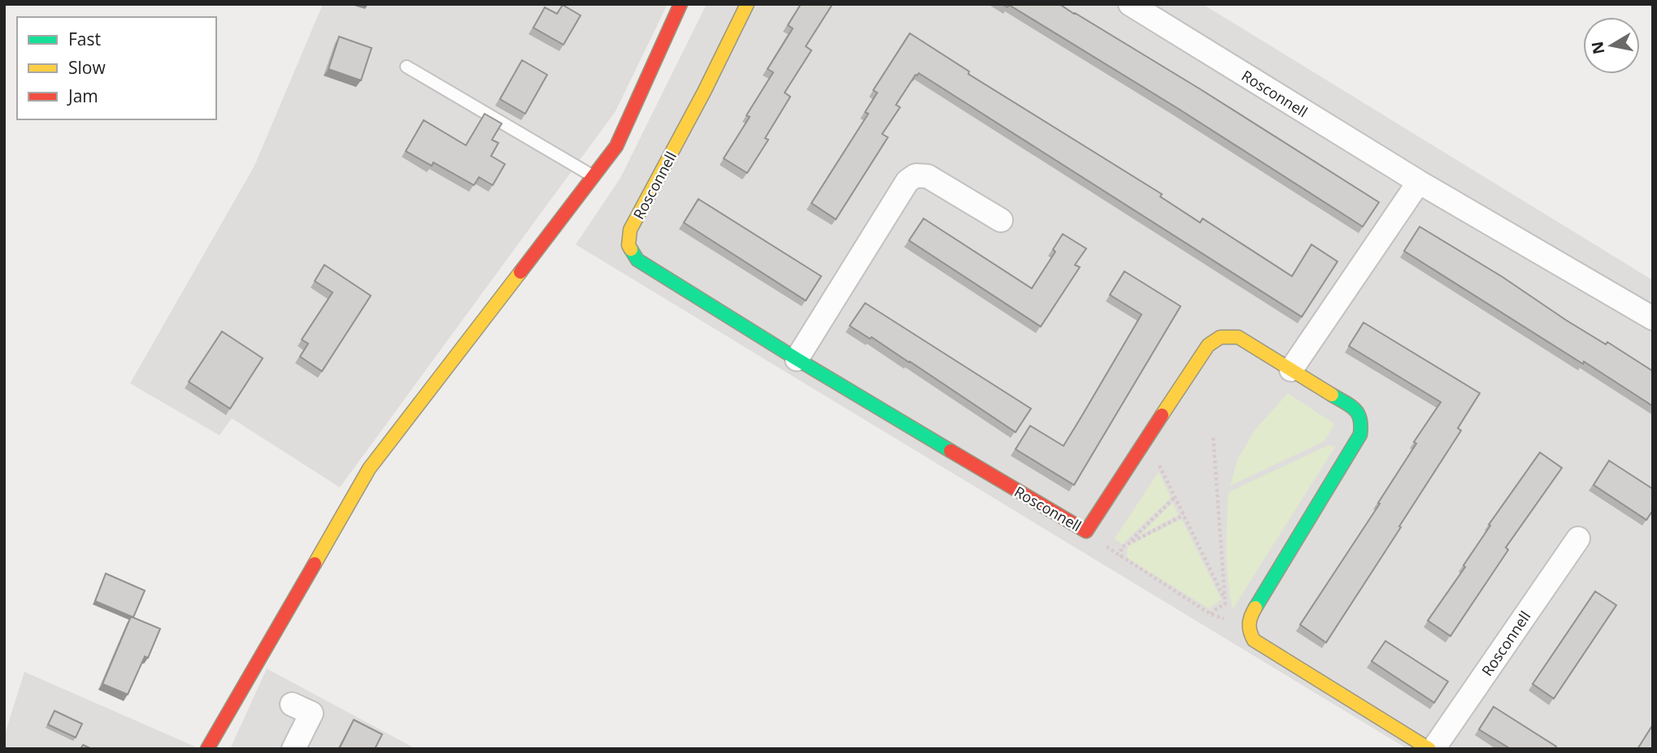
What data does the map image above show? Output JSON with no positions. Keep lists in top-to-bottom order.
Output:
{
  "streets": {
    "street": ["Rosconnell"]
  },
  "legend": ["Fast", "Slow", "Jam"],
  "north": "left"
}
